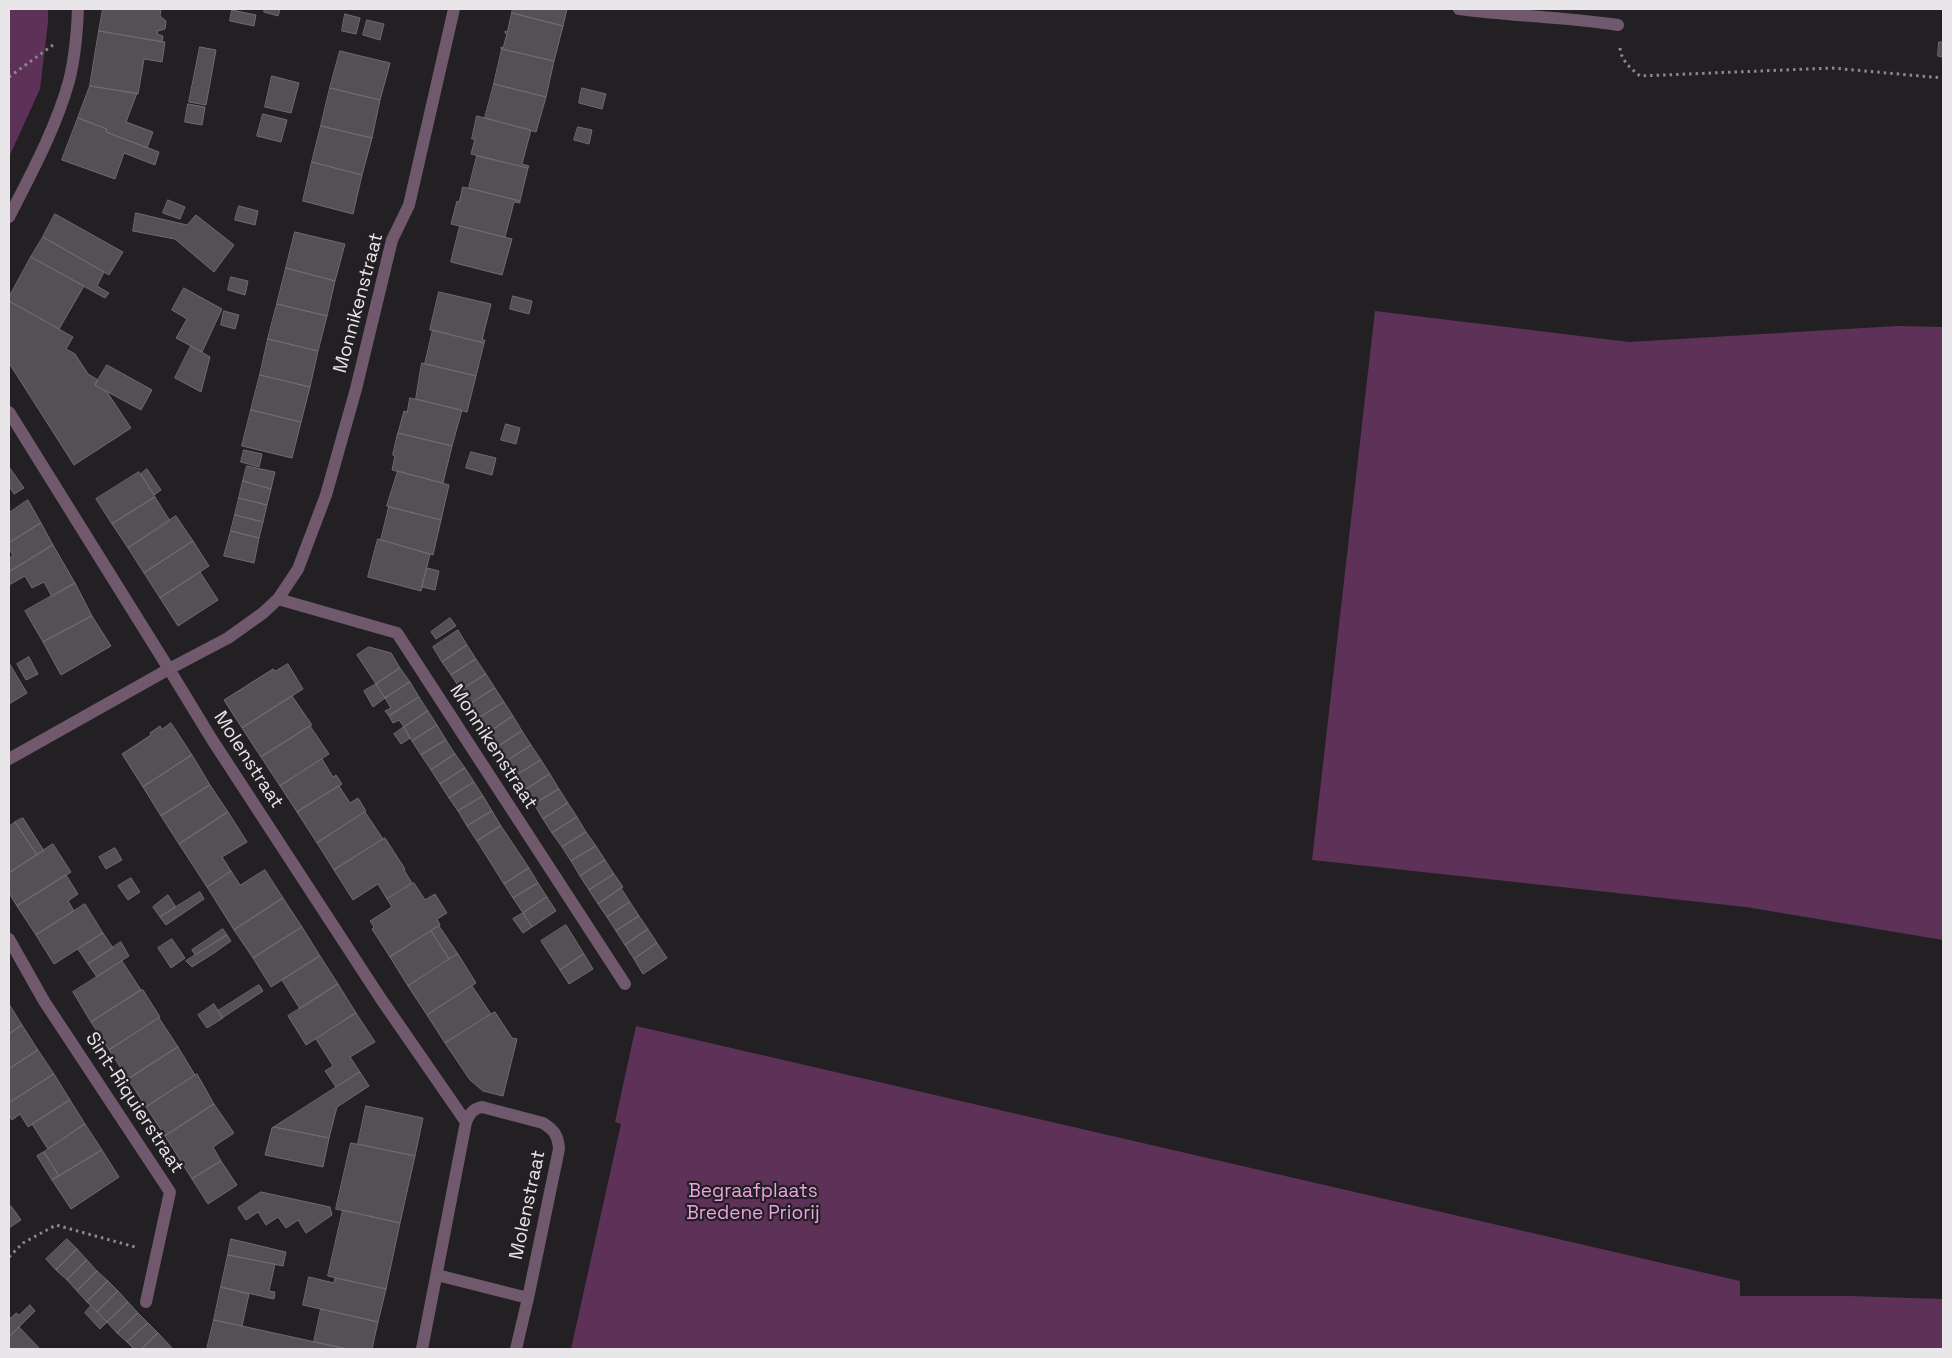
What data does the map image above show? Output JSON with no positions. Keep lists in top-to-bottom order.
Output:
{
  "streets": {
    "street": ["Monnikenstraat", "Molenstraat", "Sint-Riquierstraat"]
  },
  "crossings": [
    ["Monnikenstraat", "Molenstraat"]
  ],
  "parks": ["Begraafplaats Bredene Priorij"]
}
